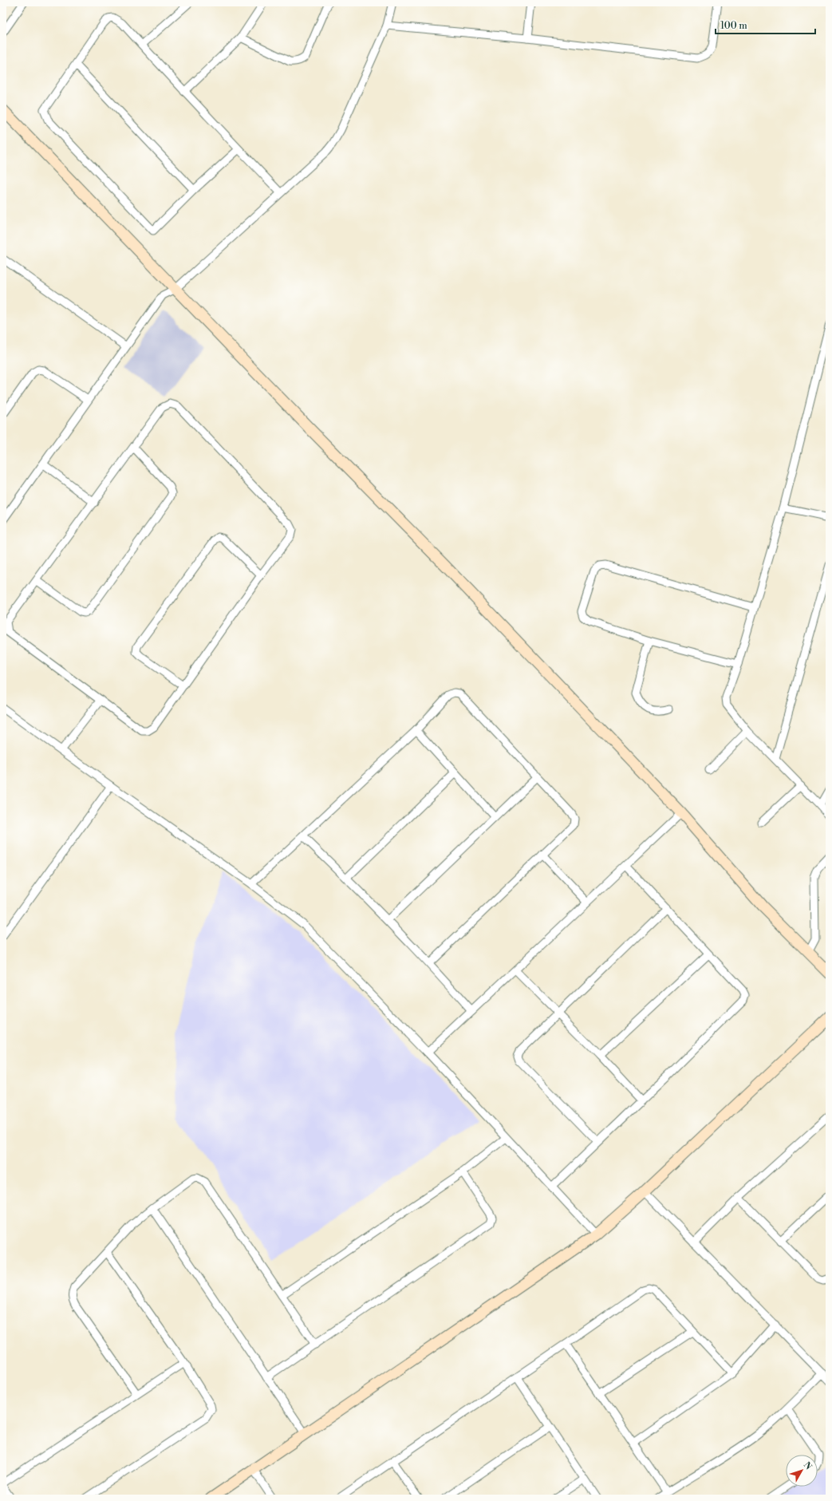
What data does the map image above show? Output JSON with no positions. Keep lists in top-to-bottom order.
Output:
{
  "scale_bar": "100 m",
  "north": "top right"
}
